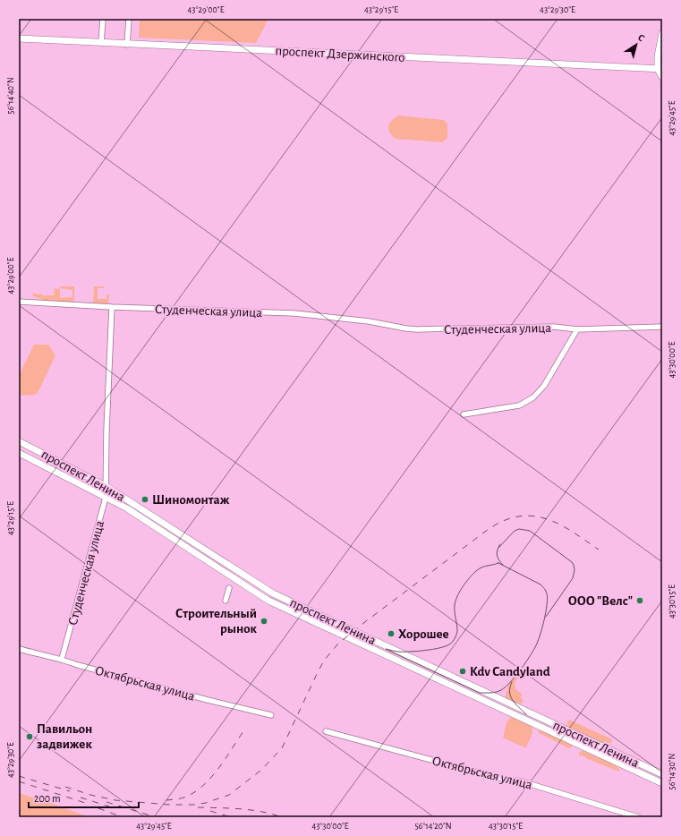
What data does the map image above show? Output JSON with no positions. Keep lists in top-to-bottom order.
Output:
{
  "streets": {
    "main road": ["проспект Дзержинского", "проспект Ленина"],
    "street": ["Студенческая улица", "Октябрьская улица"]
  },
  "crossings": [
    ["Студенческая улица", "проспект Ленина"],
    ["Студенческая улица", "Октябрьская улица"]
  ],
  "places": [
    "Шиномонтаж",
    "ООО \"Велс\"",
    "Строительный рынок",
    "Хорошее",
    "Kdv Candyland",
    "Павильон задвижек"
  ],
  "scale_bar": "200 m",
  "north": "top right",
  "coordinates": [
    "43°29'00\"E",
    "43°29'15\"E",
    "43°29'30\"E",
    "56°14'40\"N",
    "43°29'45\"E",
    "43°30'00\"E",
    "43°30'15\"E",
    "56°14'30\"N",
    "56°14'20\"N"
  ]
}
